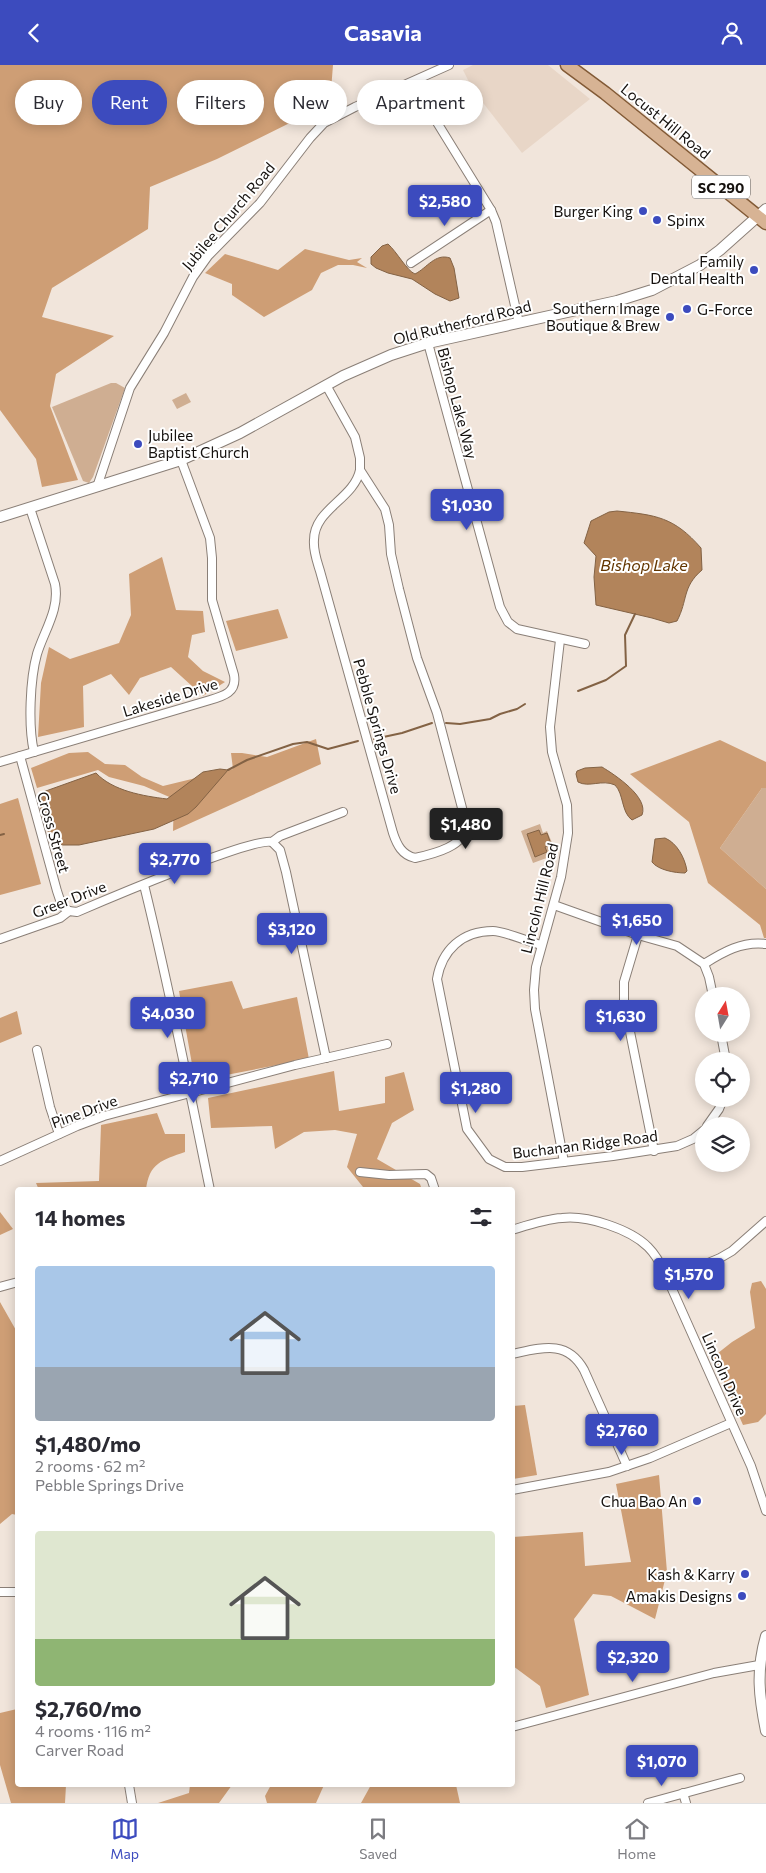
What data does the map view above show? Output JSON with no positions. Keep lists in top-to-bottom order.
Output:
{
  "streets": {
    "main road": ["Locust Hill Road", "SC 290"],
    "street": [
      "Jubilee Church Road",
      "Old Rutherford Road",
      "Bishop Lake Way",
      "Lakeside Drive",
      "Pebble Springs Drive",
      "Cross Street",
      "Lincoln Hill Road",
      "Greer Drive",
      "Pine Drive",
      "Buchanan Ridge Road",
      "Lincoln Drive"
    ]
  },
  "crossings": [
    ["Locust Hill Road", "Old Rutherford Road"],
    ["Jubilee Church Road", "Old Rutherford Road"],
    ["Old Rutherford Road", "Bishop Lake Way"],
    ["Old Rutherford Road", "Lakeside Drive"],
    ["Old Rutherford Road", "Pebble Springs Drive"],
    ["Bishop Lake Way", "Lincoln Hill Road"],
    ["Lakeside Drive", "Cross Street"],
    ["Cross Street", "Greer Drive"],
    ["Lincoln Hill Road", "Buchanan Ridge Road"]
  ],
  "water": ["Bishop Lake"],
  "places": [
    "Burger King",
    "Spinx",
    "Family Dental Health",
    "G-Force",
    "Southern Image Boutique & Brew",
    "Jubilee Baptist Church",
    "Chua Bao An",
    "Kash & Karry",
    "Amakis Designs"
  ],
  "north": "top",
  "page": {
    "header": "Casavia",
    "chip": [
      "Buy",
      "Rent",
      "Filters",
      "New",
      "Apartment"
    ],
    "price": [
      "$2,580",
      "$1,030",
      "$1,480",
      "$2,770",
      "$1,650",
      "$3,120",
      "$4,030",
      "$1,630",
      "$2,710",
      "$1,280",
      "$1,570",
      "$2,760",
      "$2,320",
      "$1,070"
    ],
    "heading": "14 homes",
    "list": [
      {
        "name": "$1,480/mo",
        "note": "2 rooms · 62 m² · Pebble Springs Drive"
      },
      {
        "name": "$2,760/mo",
        "note": "4 rooms · 116 m² · Carver Road"
      }
    ],
    "tabs": ["Map", "Saved", "Home"]
  }
}
